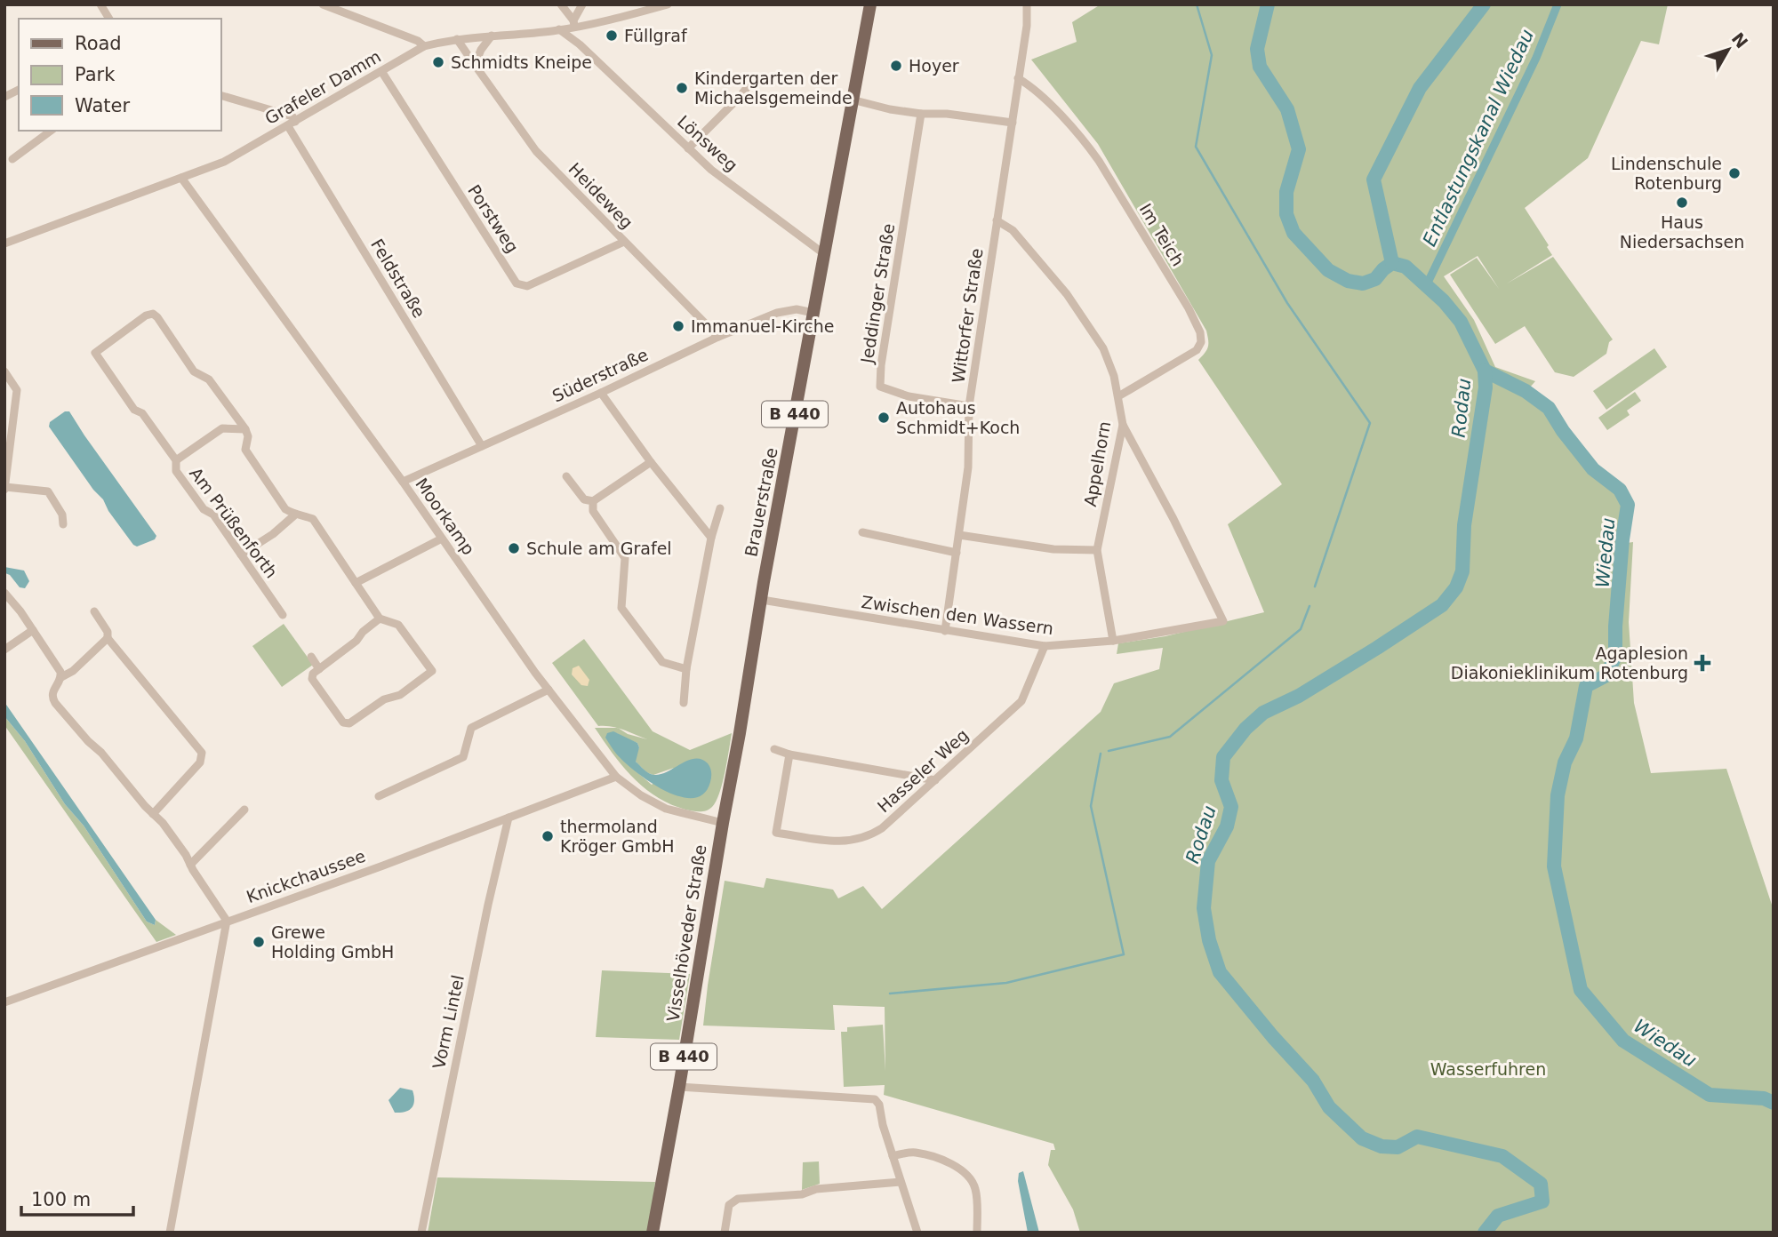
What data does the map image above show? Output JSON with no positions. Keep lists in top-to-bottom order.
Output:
{
  "streets": {
    "main road": ["B 440", "Brauerstraße", "Visselhöveder Straße"],
    "street": [
      "Grafeler Damm",
      "Lönsweg",
      "Heideweg",
      "Porstweg",
      "Im Teich",
      "Feldstraße",
      "Jeddinger Straße",
      "Wittorfer Straße",
      "Süderstraße",
      "Appelhorn",
      "Moorkamp",
      "Am Prüßenforth",
      "Zwischen den Wassern",
      "Hasseler Weg",
      "Knickchaussee",
      "Vorm Lintel"
    ]
  },
  "crossings": [
    ["Grafeler Damm", "Lönsweg"],
    ["Grafeler Damm", "Heideweg"],
    ["Grafeler Damm", "Porstweg"],
    ["Grafeler Damm", "Feldstraße"],
    ["Grafeler Damm", "Moorkamp"],
    ["Lönsweg", "Brauerstraße"],
    ["Heideweg", "Porstweg"],
    ["Heideweg", "Süderstraße"],
    ["Im Teich", "Wittorfer Straße"],
    ["Im Teich", "Appelhorn"],
    ["Feldstraße", "Süderstraße"],
    ["Jeddinger Straße", "Wittorfer Straße"],
    ["Wittorfer Straße", "Appelhorn"],
    ["Wittorfer Straße", "Zwischen den Wassern"],
    ["Süderstraße", "Brauerstraße"],
    ["Süderstraße", "Moorkamp"],
    ["Appelhorn", "Zwischen den Wassern"],
    ["Brauerstraße", "Moorkamp"],
    ["Brauerstraße", "Zwischen den Wassern"],
    ["Brauerstraße", "Visselhöveder Straße"],
    ["Moorkamp", "Knickchaussee"],
    ["Moorkamp", "Visselhöveder Straße"],
    ["Zwischen den Wassern", "Hasseler Weg"],
    ["Knickchaussee", "Vorm Lintel"]
  ],
  "water": ["Entlastungskanal Wiedau", "Rodau", "Wiedau"],
  "parks": ["Wasserfuhren"],
  "places": {
    "other": [
      "Füllgraf",
      "Schmidts Kneipe",
      "Hoyer",
      "Kindergarten der Michaelsgemeinde",
      "Lindenschule Rotenburg",
      "Haus Niedersachsen",
      "Immanuel-Kirche",
      "Autohaus Schmidt+Koch",
      "Schule am Grafel",
      "thermoland Kröger GmbH",
      "Grewe Holding GmbH"
    ],
    "health": ["Agaplesion Diakonieklinikum Rotenburg"]
  },
  "legend": ["Road", "Park", "Water"],
  "scale_bar": "100 m",
  "north": "top right"
}
